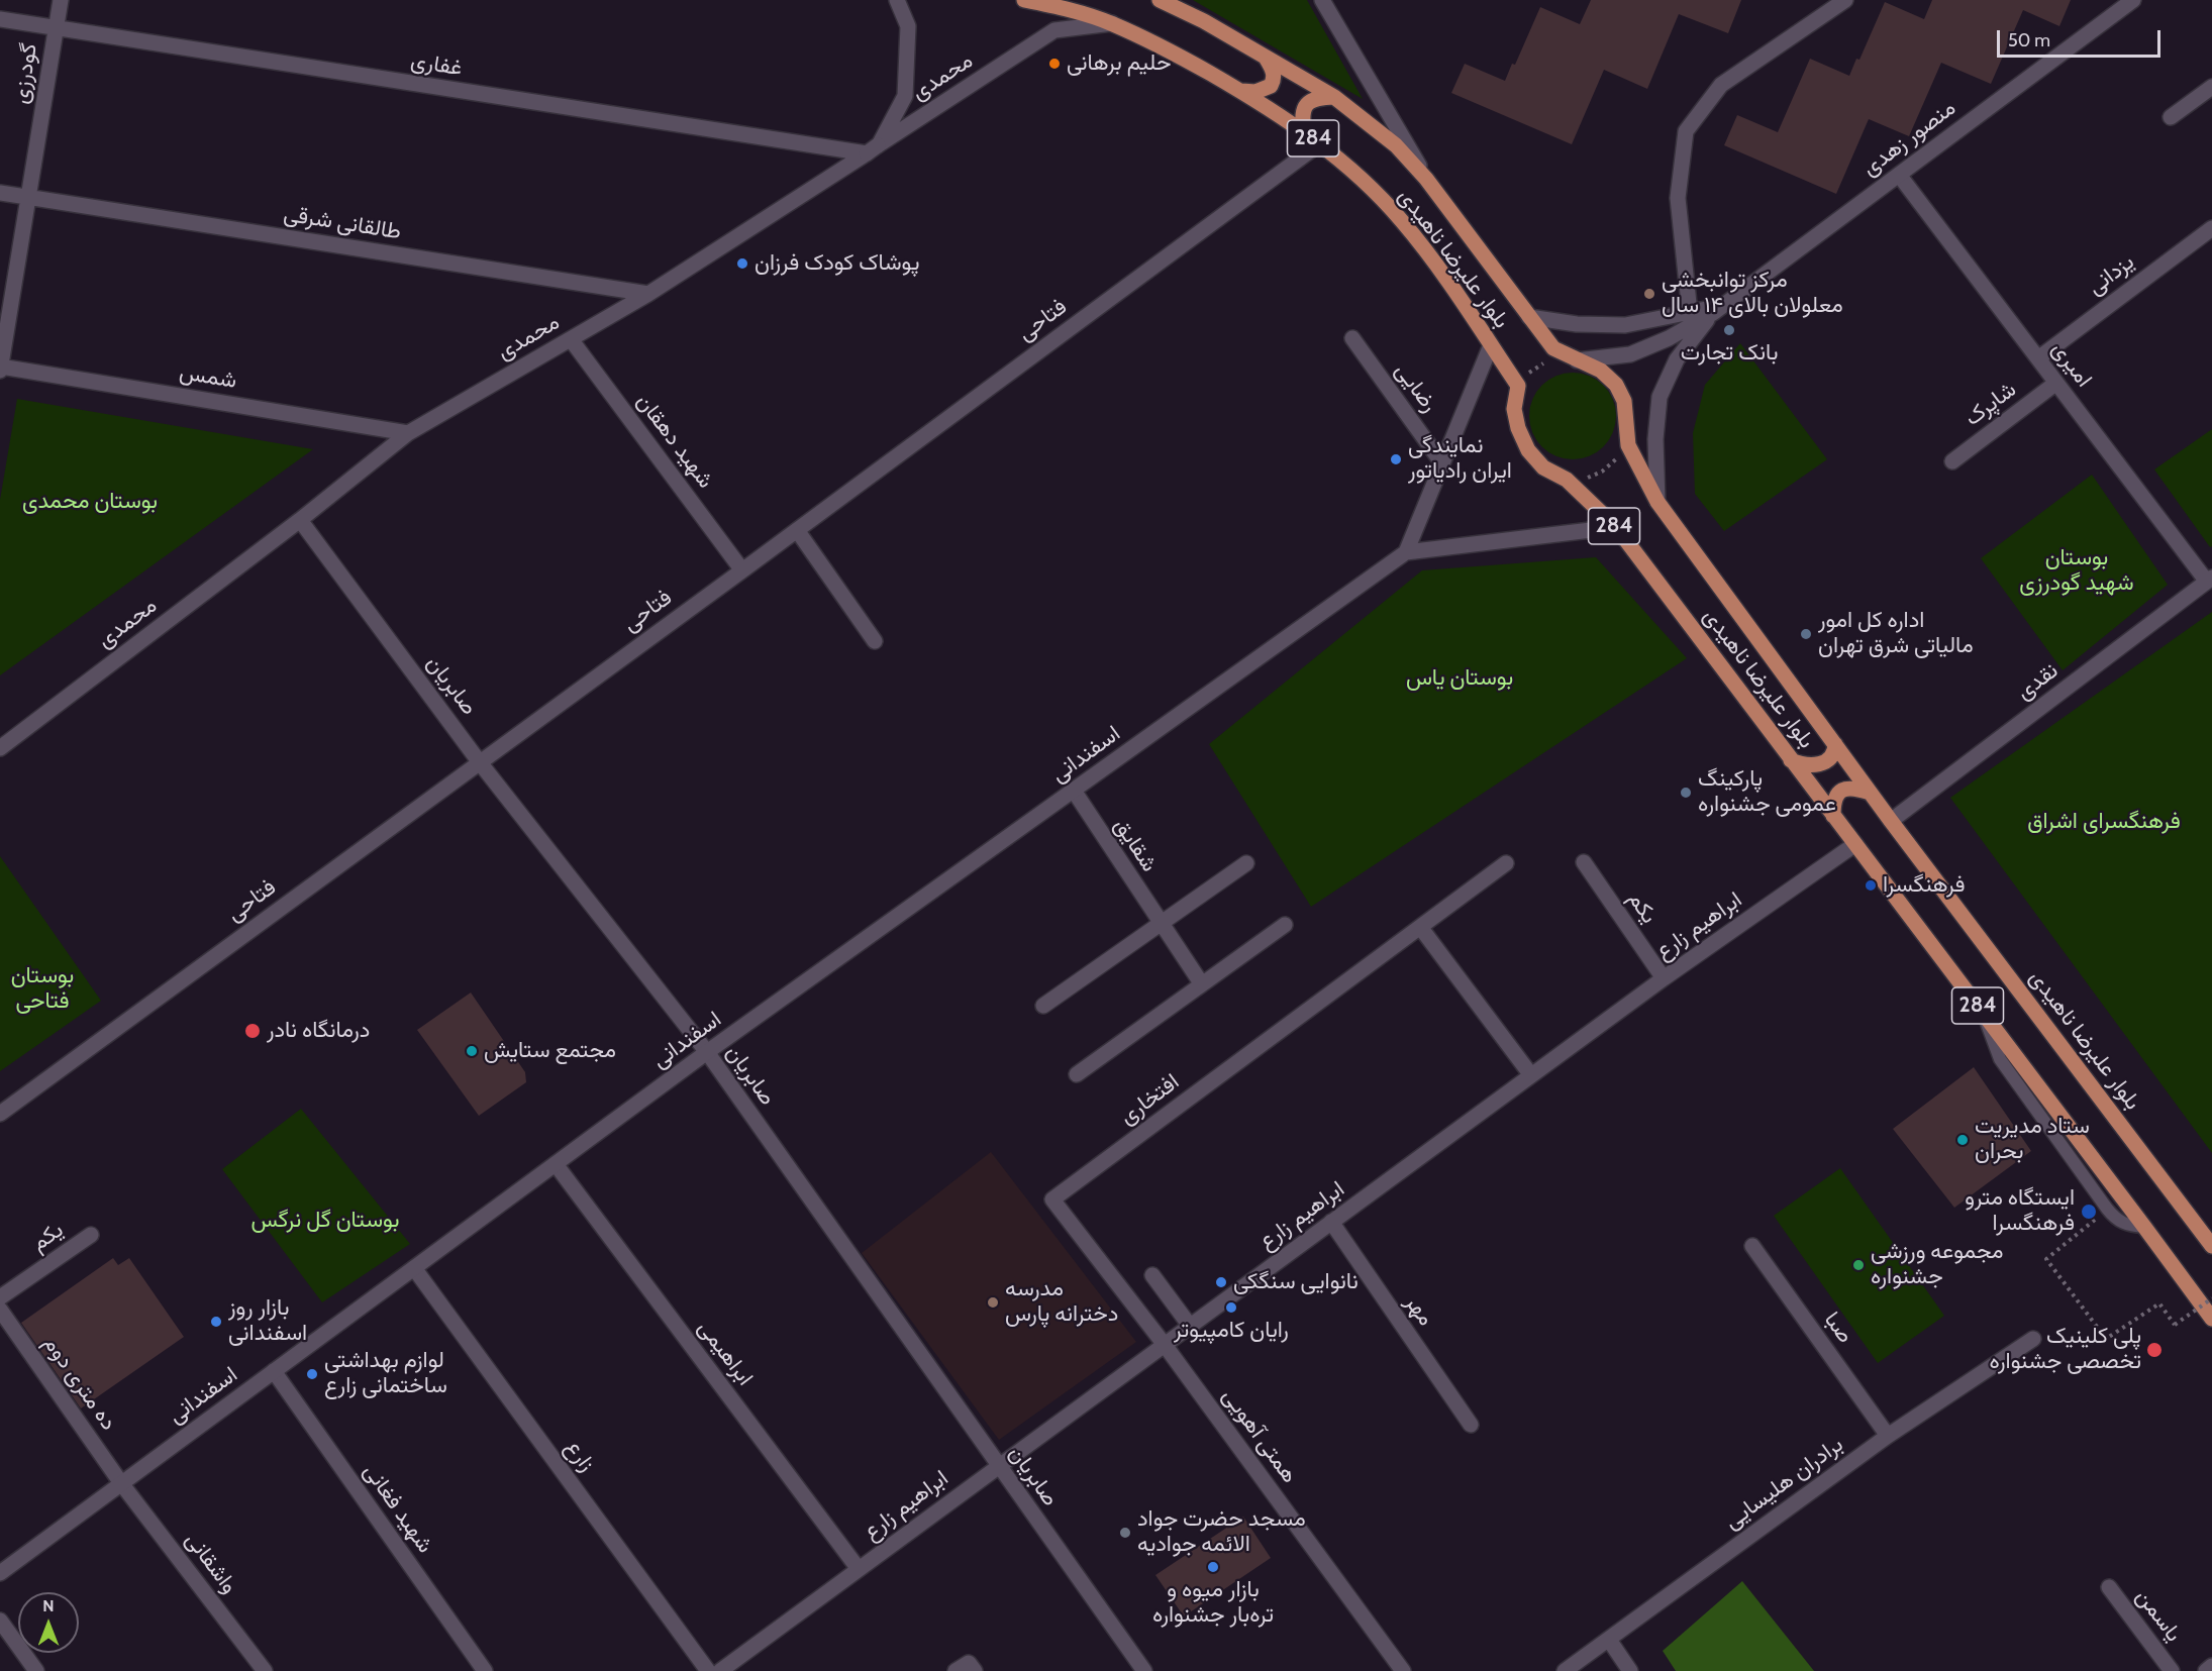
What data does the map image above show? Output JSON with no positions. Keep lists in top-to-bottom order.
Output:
{
  "streets": {
    "main road": ["284", "بلوار علیرضا ناهیدی"],
    "street": [
      "غفاری",
      "گودرزی",
      "محمدی",
      "منصور زهدی",
      "طالقانی شرقی",
      "یزدانی",
      "فتاحی",
      "امیری",
      "شمس",
      "رضایی",
      "شاپرک",
      "شهید دهقان",
      "نقدی",
      "صابریان",
      "اسفندانی",
      "شقایق",
      "یکم",
      "ابراهیم زارع",
      "افتخاری",
      "مهر",
      "صبا",
      "ابراهیمی",
      "ده متری دوم",
      "همتی آهویی",
      "زارع",
      "برادران هلیسایی",
      "شهید فغانی",
      "واشقانی",
      "یاسمن"
    ]
  },
  "crossings": [
    ["غفاری", "گودرزی"],
    ["غفاری", "محمدی"],
    ["گودرزی", "طالقانی شرقی"],
    ["گودرزی", "شمس"],
    ["محمدی", "طالقانی شرقی"],
    ["محمدی", "بلوار علیرضا ناهیدی"],
    ["محمدی", "شمس"],
    ["محمدی", "شهید دهقان"],
    ["محمدی", "صابریان"],
    ["منصور زهدی", "بلوار علیرضا ناهیدی"],
    ["منصور زهدی", "امیری"],
    ["بلوار علیرضا ناهیدی", "فتاحی"],
    ["بلوار علیرضا ناهیدی", "نقدی"],
    ["بلوار علیرضا ناهیدی", "ابراهیم زارع"],
    ["یزدانی", "امیری"],
    ["فتاحی", "شهید دهقان"],
    ["فتاحی", "صابریان"],
    ["امیری", "شاپرک"],
    ["امیری", "نقدی"],
    ["صابریان", "اسفندانی"],
    ["صابریان", "ابراهیم زارع"],
    ["اسفندانی", "شقایق"],
    ["اسفندانی", "ابراهیمی"],
    ["اسفندانی", "ده متری دوم"],
    ["اسفندانی", "زارع"],
    ["اسفندانی", "شهید فغانی"],
    ["اسفندانی", "واشقانی"],
    ["یکم", "ابراهیم زارع"],
    ["ابراهیم زارع", "افتخاری"],
    ["ابراهیم زارع", "مهر"],
    ["ابراهیم زارع", "ابراهیمی"],
    ["ابراهیم زارع", "همتی آهویی"],
    ["افتخاری", "همتی آهویی"],
    ["صبا", "برادران هلیسایی"],
    ["ده متری دوم", "واشقانی"]
  ],
  "parks": [
    "بوستان محمدی",
    "بوستان شهید گودرزی",
    "بوستان یاس",
    "فرهنگسرای اشراق",
    "بوستان فتاحی",
    "بوستان گل نرگس"
  ],
  "places": [
    "حلیم برهانی",
    "پوشاک کودک فرزان",
    "مرکز توانبخشی معلولان بالای ۱۴ سال",
    "بانک تجارت",
    "نمایندگی ایران رادیاتور",
    "اداره کل امور مالیاتی شرق تهران",
    "پارکینگ عمومی جشنواره",
    "فرهنگسرا",
    "درمانگاه نادر",
    "مجتمع ستایش",
    "ستاد مدیریت بحران",
    "ایستگاه مترو فرهنگسرا",
    "مجموعه ورزشی جشنواره",
    "نانوایی سنگکی",
    "مدرسه دخترانه پارس",
    "رایان کامپیوتر",
    "بازار روز اسفندانی",
    "پلی کلینیک تخصصی جشنواره",
    "لوازم بهداشتی ساختمانی زارع",
    "مسجد حضرت جواد الائمه جوادیه",
    "بازار میوه و تره‌بار جشنواره"
  ],
  "scale_bar": "50 m",
  "north": "top"
}
